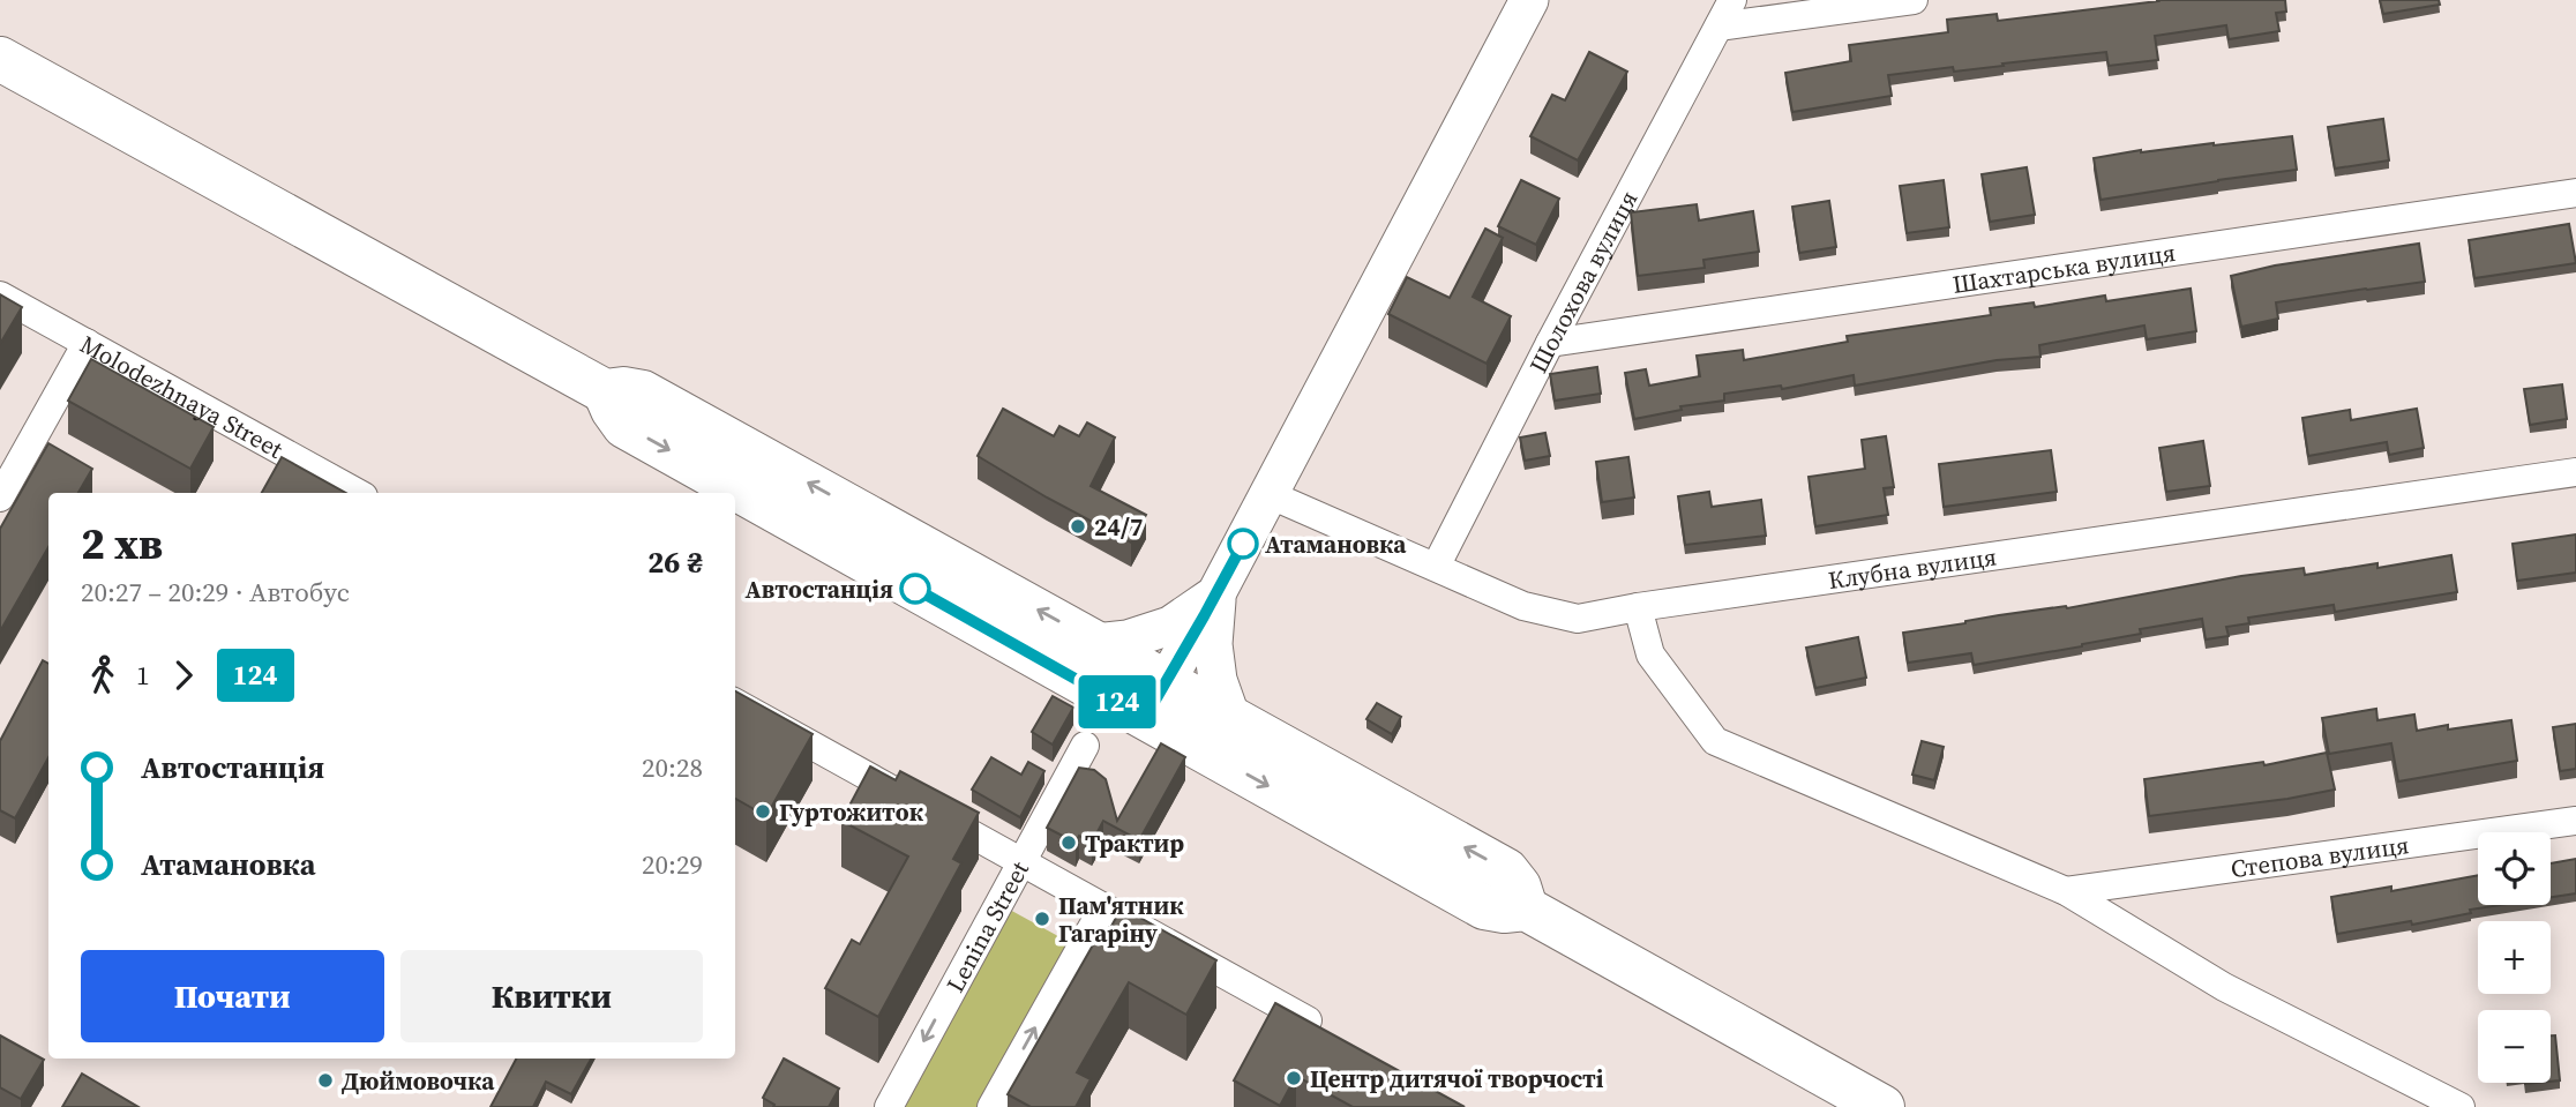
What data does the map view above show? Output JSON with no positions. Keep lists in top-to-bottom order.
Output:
{
  "streets": {
    "street": [
      "Шахтарська вулиця",
      "Шолохова вулиця",
      "Molodezhnaya Street",
      "Клубна вулиця",
      "Степова вулиця",
      "Lenina Street"
    ]
  },
  "crossings": [
    ["Шахтарська вулиця", "Шолохова вулиця"],
    ["Шолохова вулиця", "Клубна вулиця"]
  ],
  "places": [
    "24/7",
    "Атамановка",
    "Автостанція",
    "Гуртожиток",
    "Трактир",
    "Пам'ятник Гагаріну",
    "Центр дитячої творчості",
    "Дюймовочка"
  ],
  "lines": ["bus line 124"],
  "page": {
    "on_map": "124",
    "heading": ["2 хв", "20:27 – 20:29 · Автобус", "26 ₴"],
    "legs": ["1", "124"],
    "list": [
      {
        "name": "Автостанція",
        "value": "20:28"
      },
      {
        "name": "Атамановка",
        "value": "20:29"
      }
    ],
    "map_buttons": ["+", "−"],
    "buttons": ["Почати", "Квитки"]
  }
}
